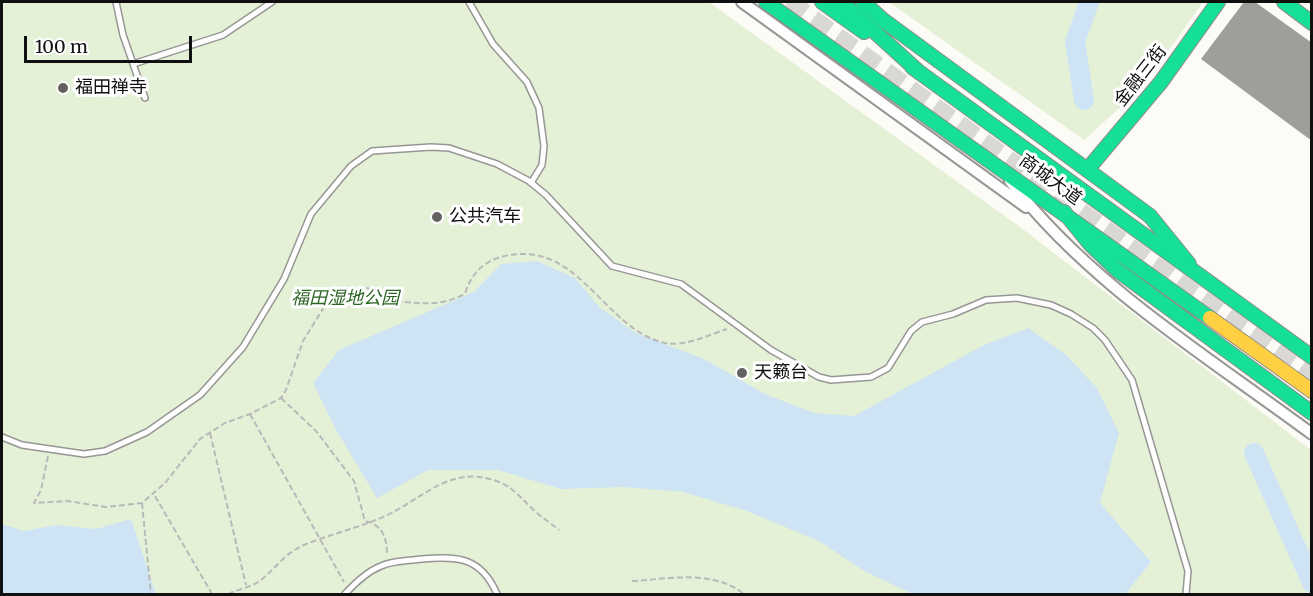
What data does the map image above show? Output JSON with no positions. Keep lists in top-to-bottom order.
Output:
{
  "streets": {
    "main road": ["金融三街", "商城大道"]
  },
  "parks": ["福田湿地公园"],
  "places": ["福田禅寺", "公共汽车", "天籁台"],
  "scale_bar": "100 m"
}
